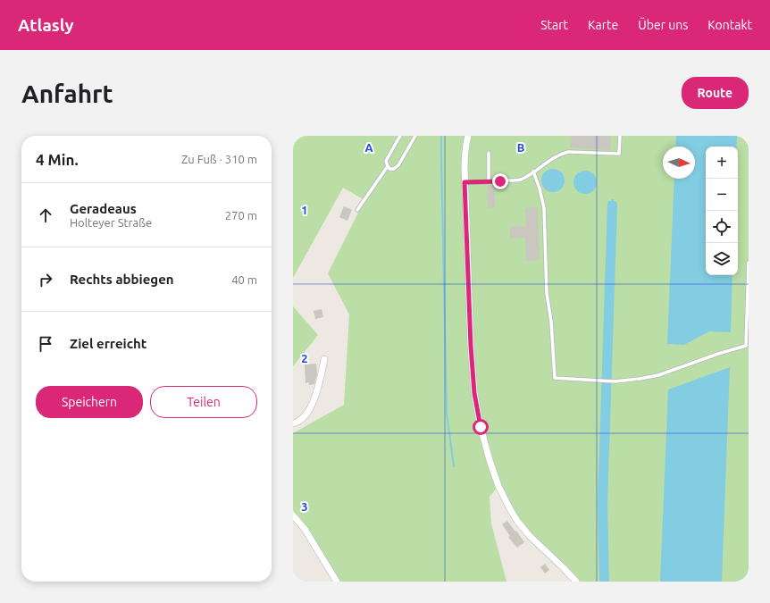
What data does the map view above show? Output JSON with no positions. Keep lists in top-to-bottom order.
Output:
{
  "north": "right",
  "page": {
    "header": "Atlasly",
    "nav": [
      "Start",
      "Karte",
      "Über uns",
      "Kontakt"
    ],
    "buttons": [
      "Route",
      ["Speichern", "Teilen"]
    ],
    "title": "Anfahrt",
    "heading": ["4 Min.", "Zu Fuß · 310 m"],
    "map_buttons": ["+", "−"],
    "list": [
      ["Geradeaus", "Holteyer Straße", "270 m"],
      ["Rechts abbiegen", "40 m"],
      "Ziel erreicht"
    ]
  },
  "grid": {
    "columns": ["A", "B"],
    "rows": ["1", "2", "3"]
  }
}
